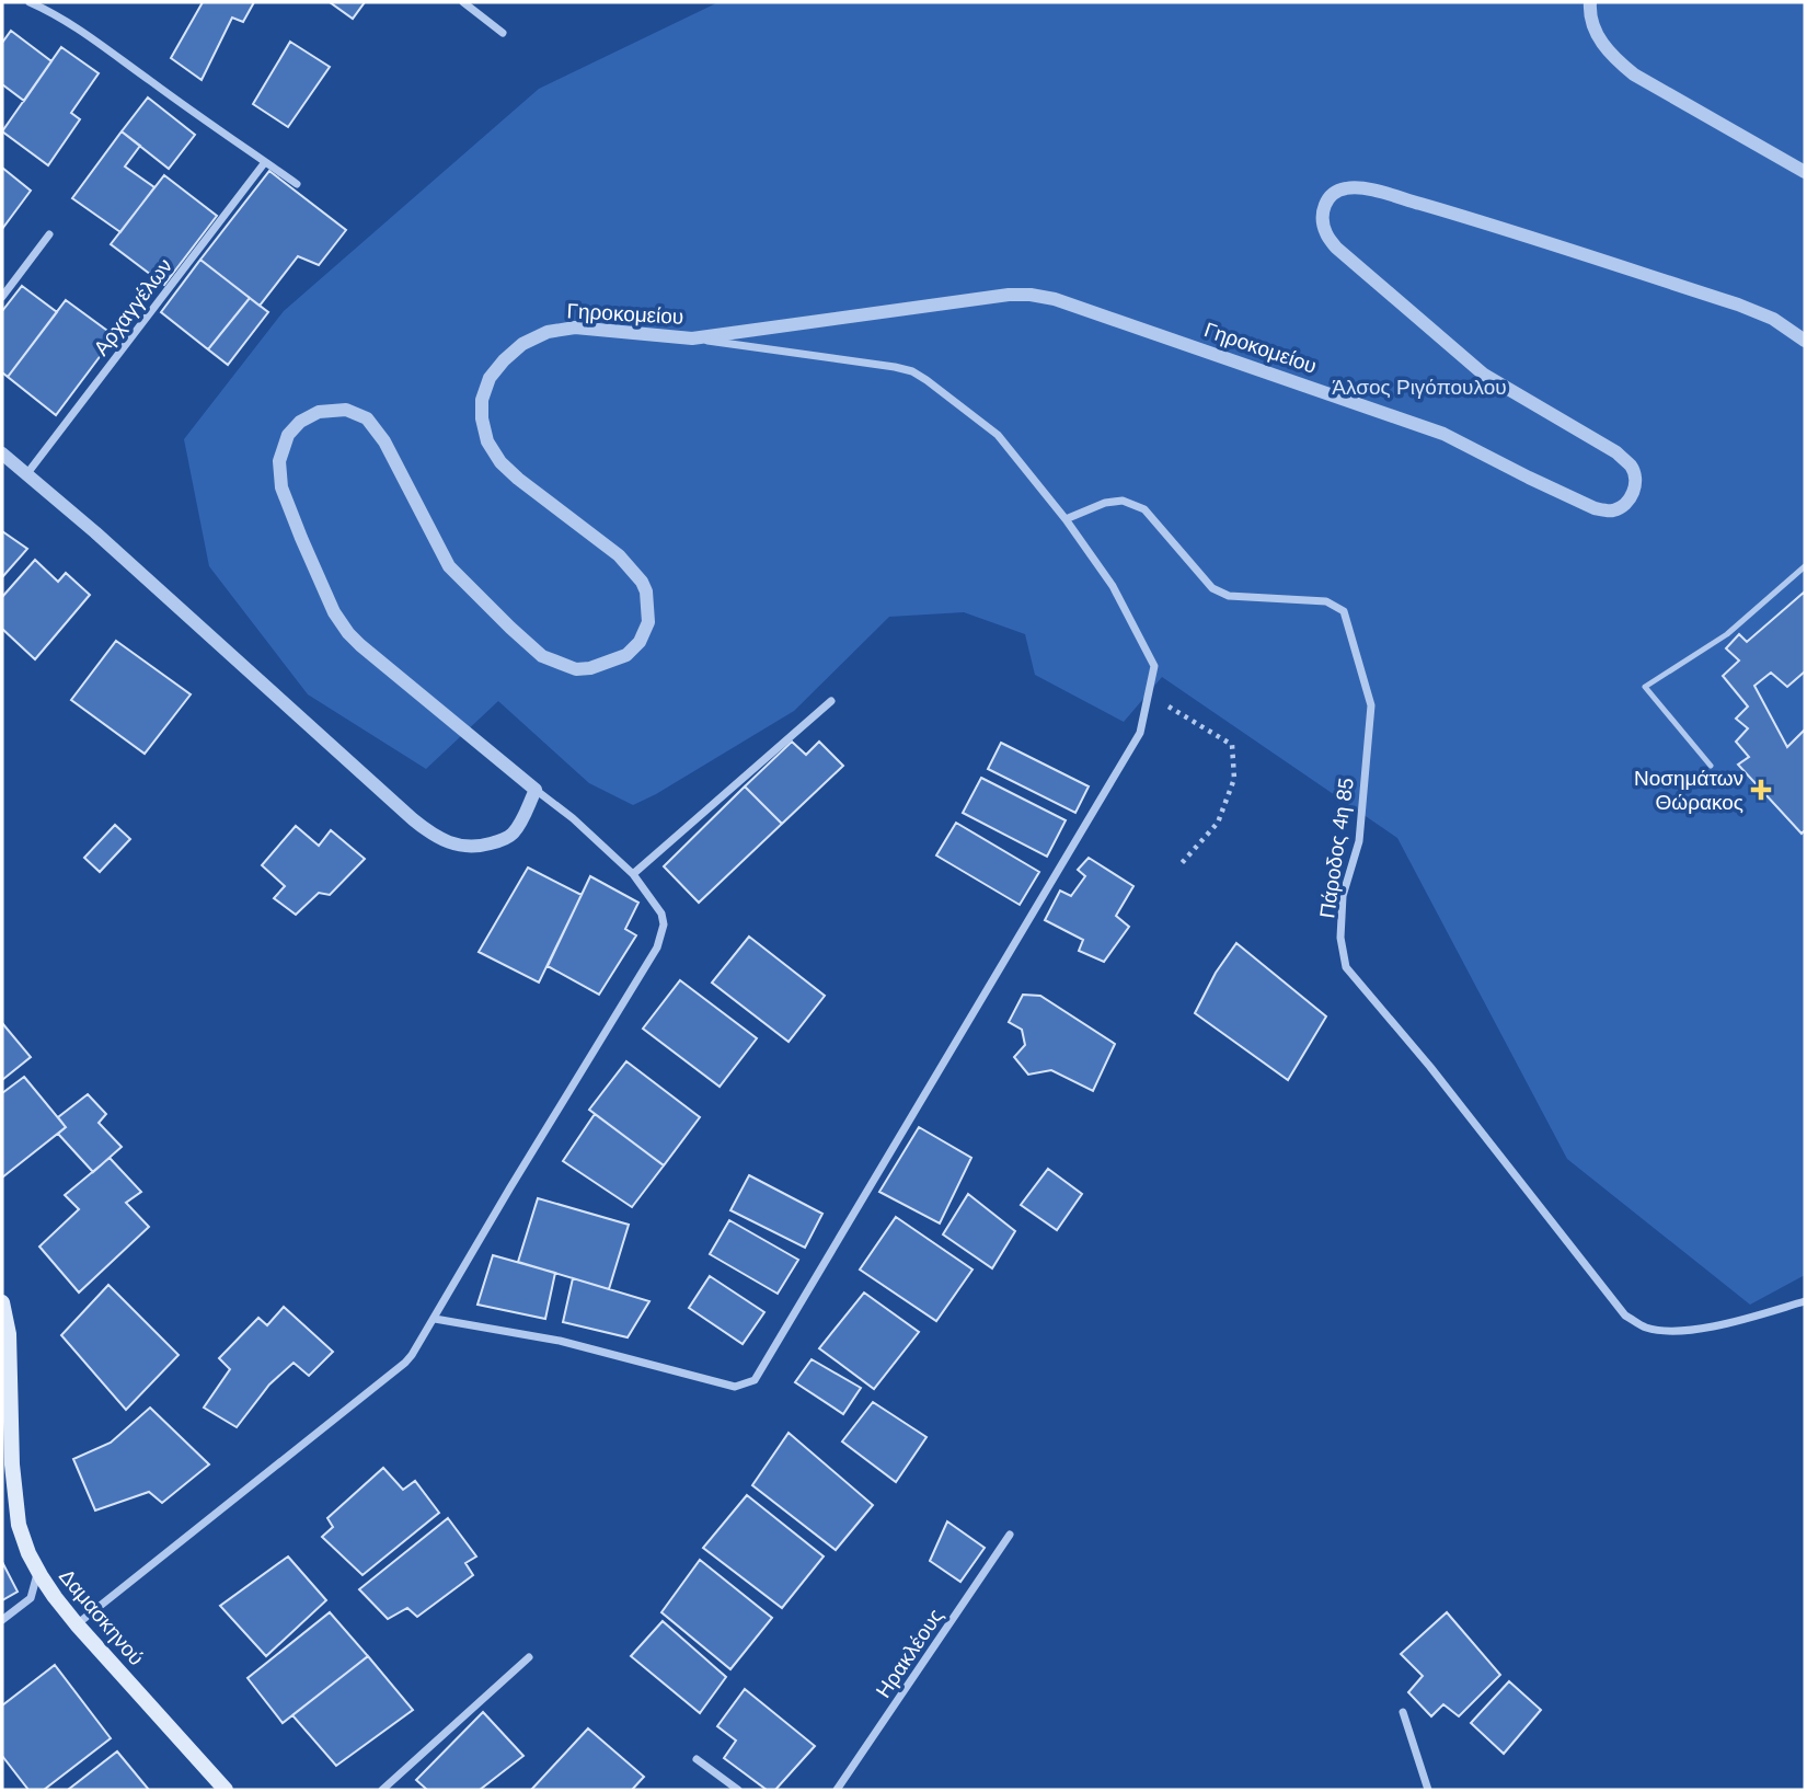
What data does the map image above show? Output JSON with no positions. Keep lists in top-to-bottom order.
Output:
{
  "streets": {
    "main road": ["Δαμασκηνού"],
    "street": [
      "Αρχαγγέλων",
      "Γηροκομείου",
      "Πάροδος 4η 85",
      "Ηρακλέους"
    ]
  },
  "parks": ["Άλσος Ριγόπουλου"],
  "places": {
    "health": ["Νοσημάτων Θώρακος"]
  }
}
